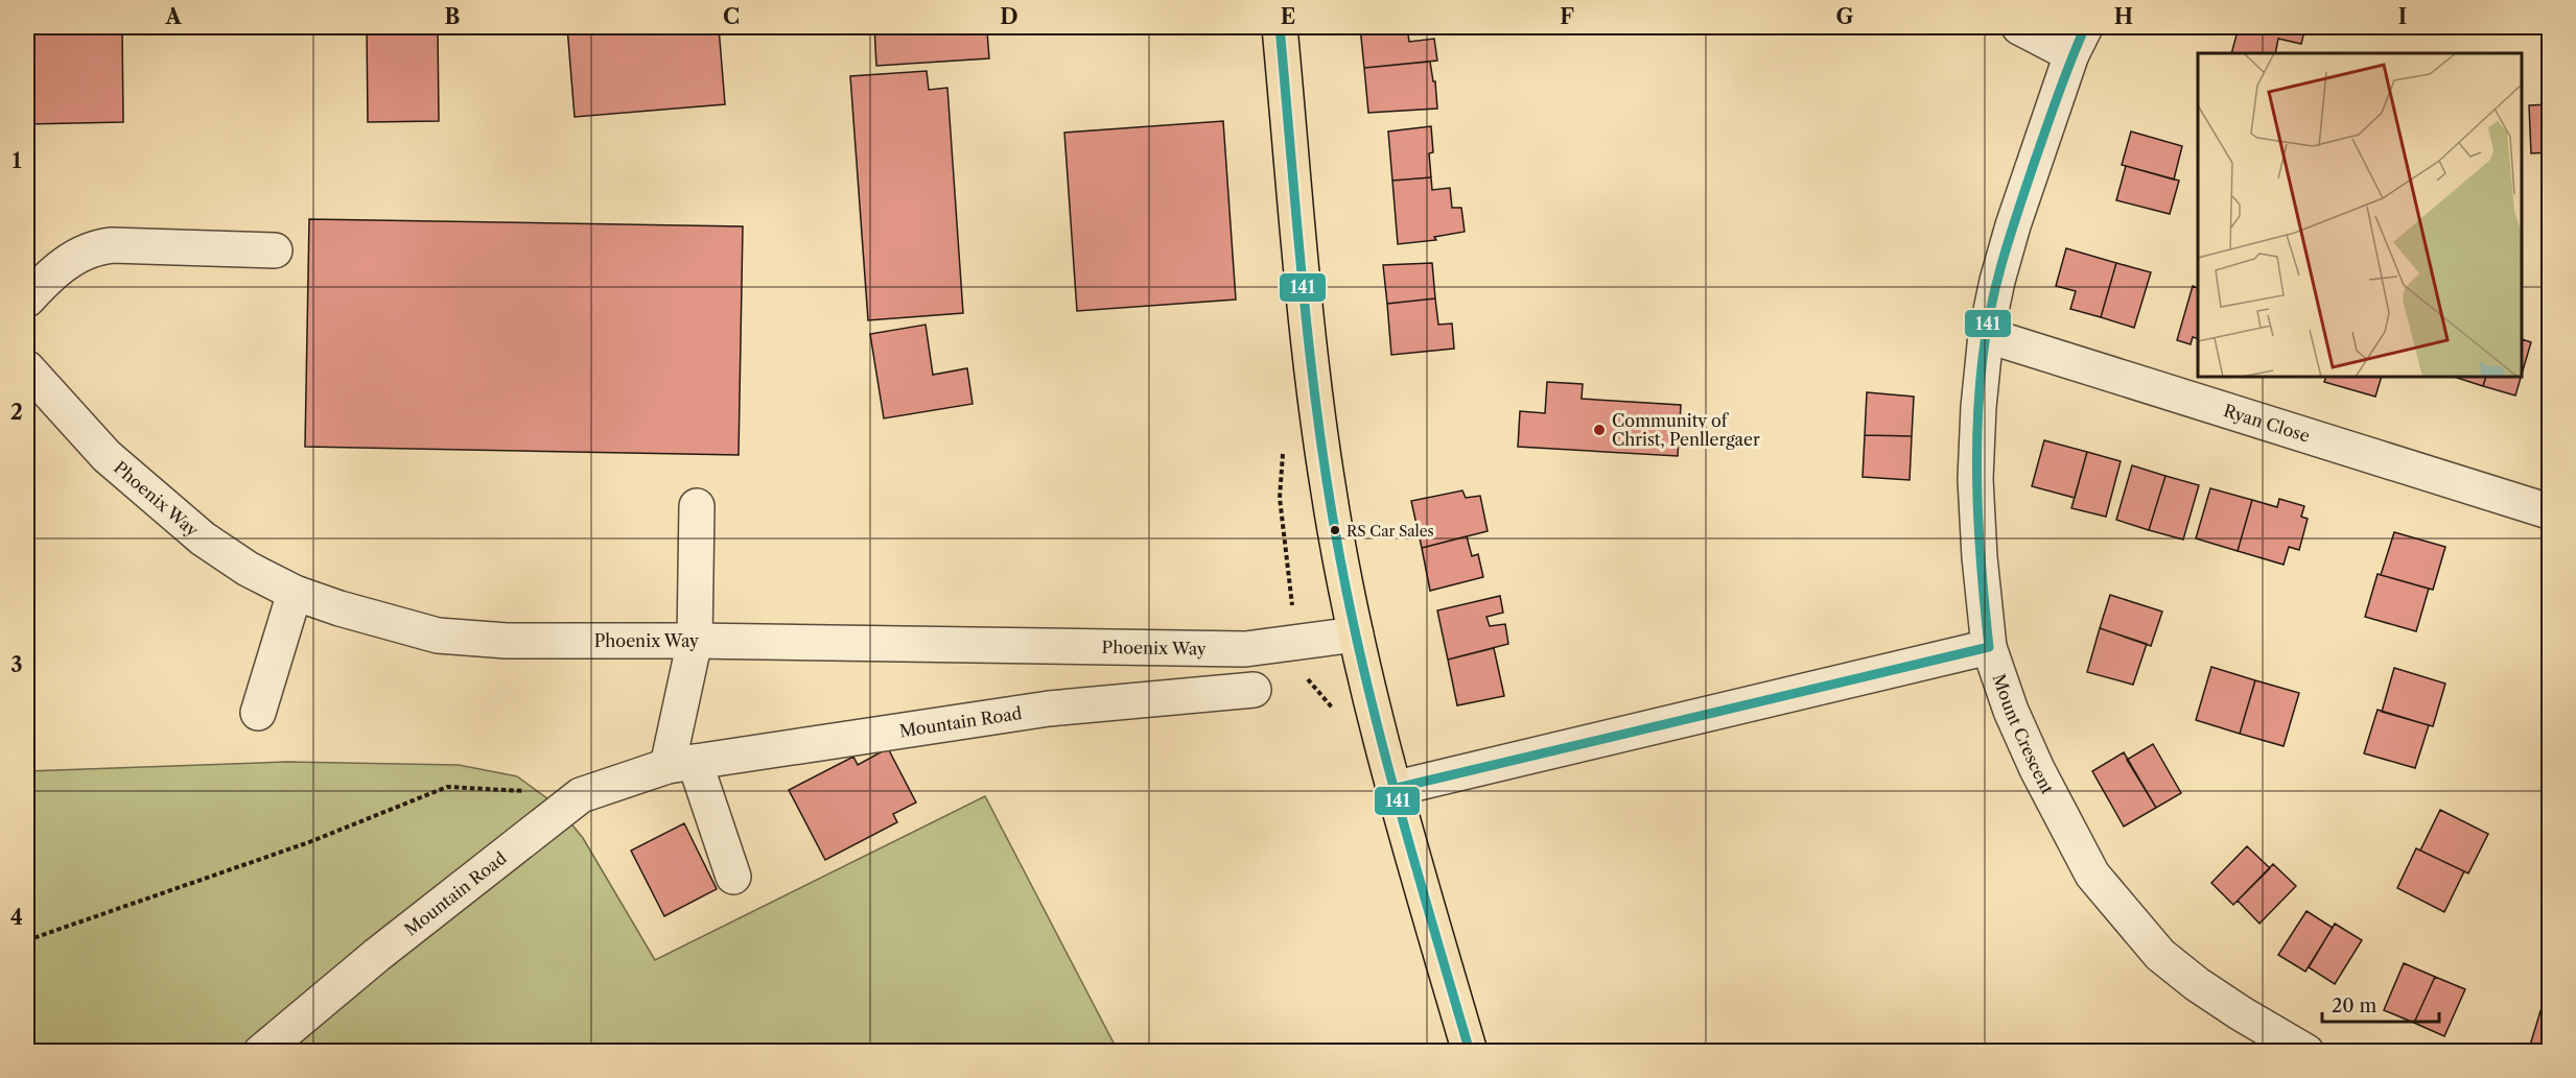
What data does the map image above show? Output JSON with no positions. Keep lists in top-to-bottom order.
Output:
{
  "streets": {
    "street": [
      "Ryan Close",
      "Phoenix Way",
      "Mountain Road",
      "Mount Crescent"
    ]
  },
  "crossings": [
    ["Ryan Close", "Mount Crescent"]
  ],
  "places": ["Community of Christ, Penllergaer", "RS Car Sales"],
  "lines": ["transit line 141"],
  "scale_bar": "20 m",
  "grid": {
    "columns": [
      "A",
      "B",
      "C",
      "D",
      "E",
      "F",
      "G",
      "H",
      "I"
    ],
    "rows": [
      "1",
      "2",
      "3",
      "4"
    ]
  }
}
